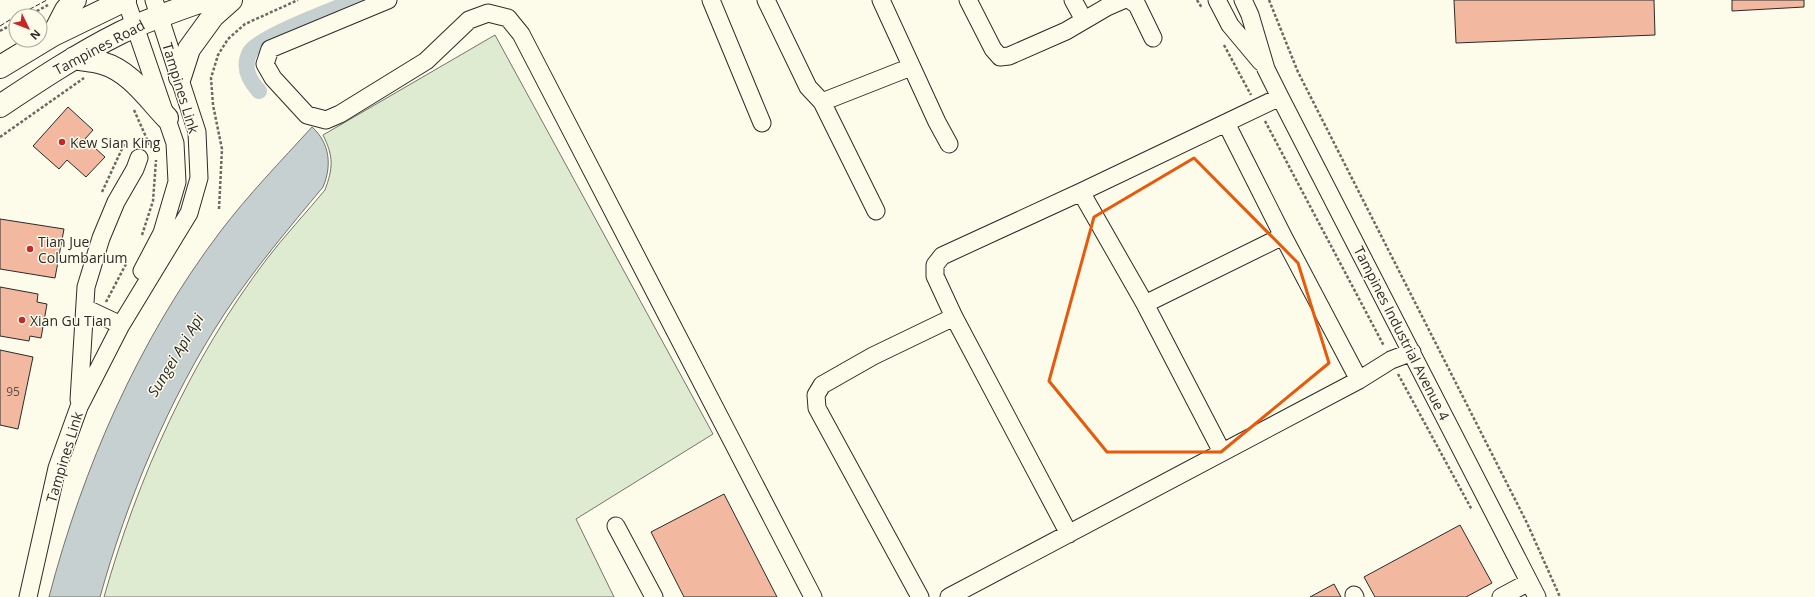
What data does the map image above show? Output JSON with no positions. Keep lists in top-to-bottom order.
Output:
{
  "streets": {
    "main road": ["Tampines Road"],
    "street": ["Tampines Link", "Tampines Industrial Avenue 4"]
  },
  "crossings": [
    ["Tampines Road", "Tampines Link"]
  ],
  "water": ["Sungei Api Api"],
  "places": ["Kew Sian King", "Tian Jue Columbarium", "Xian Gu Tian"],
  "house_numbers": ["95"],
  "north": "bottom right"
}
